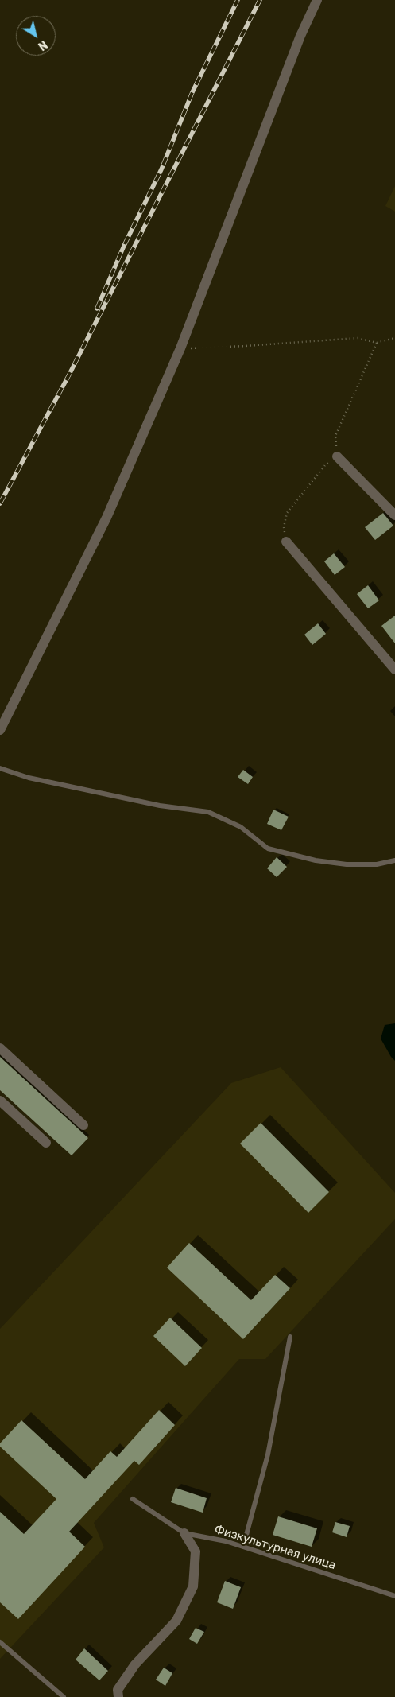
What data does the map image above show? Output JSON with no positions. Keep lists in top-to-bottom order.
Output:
{
  "streets": {
    "lane": ["Физкультурная улица"]
  },
  "north": "bottom right"
}
